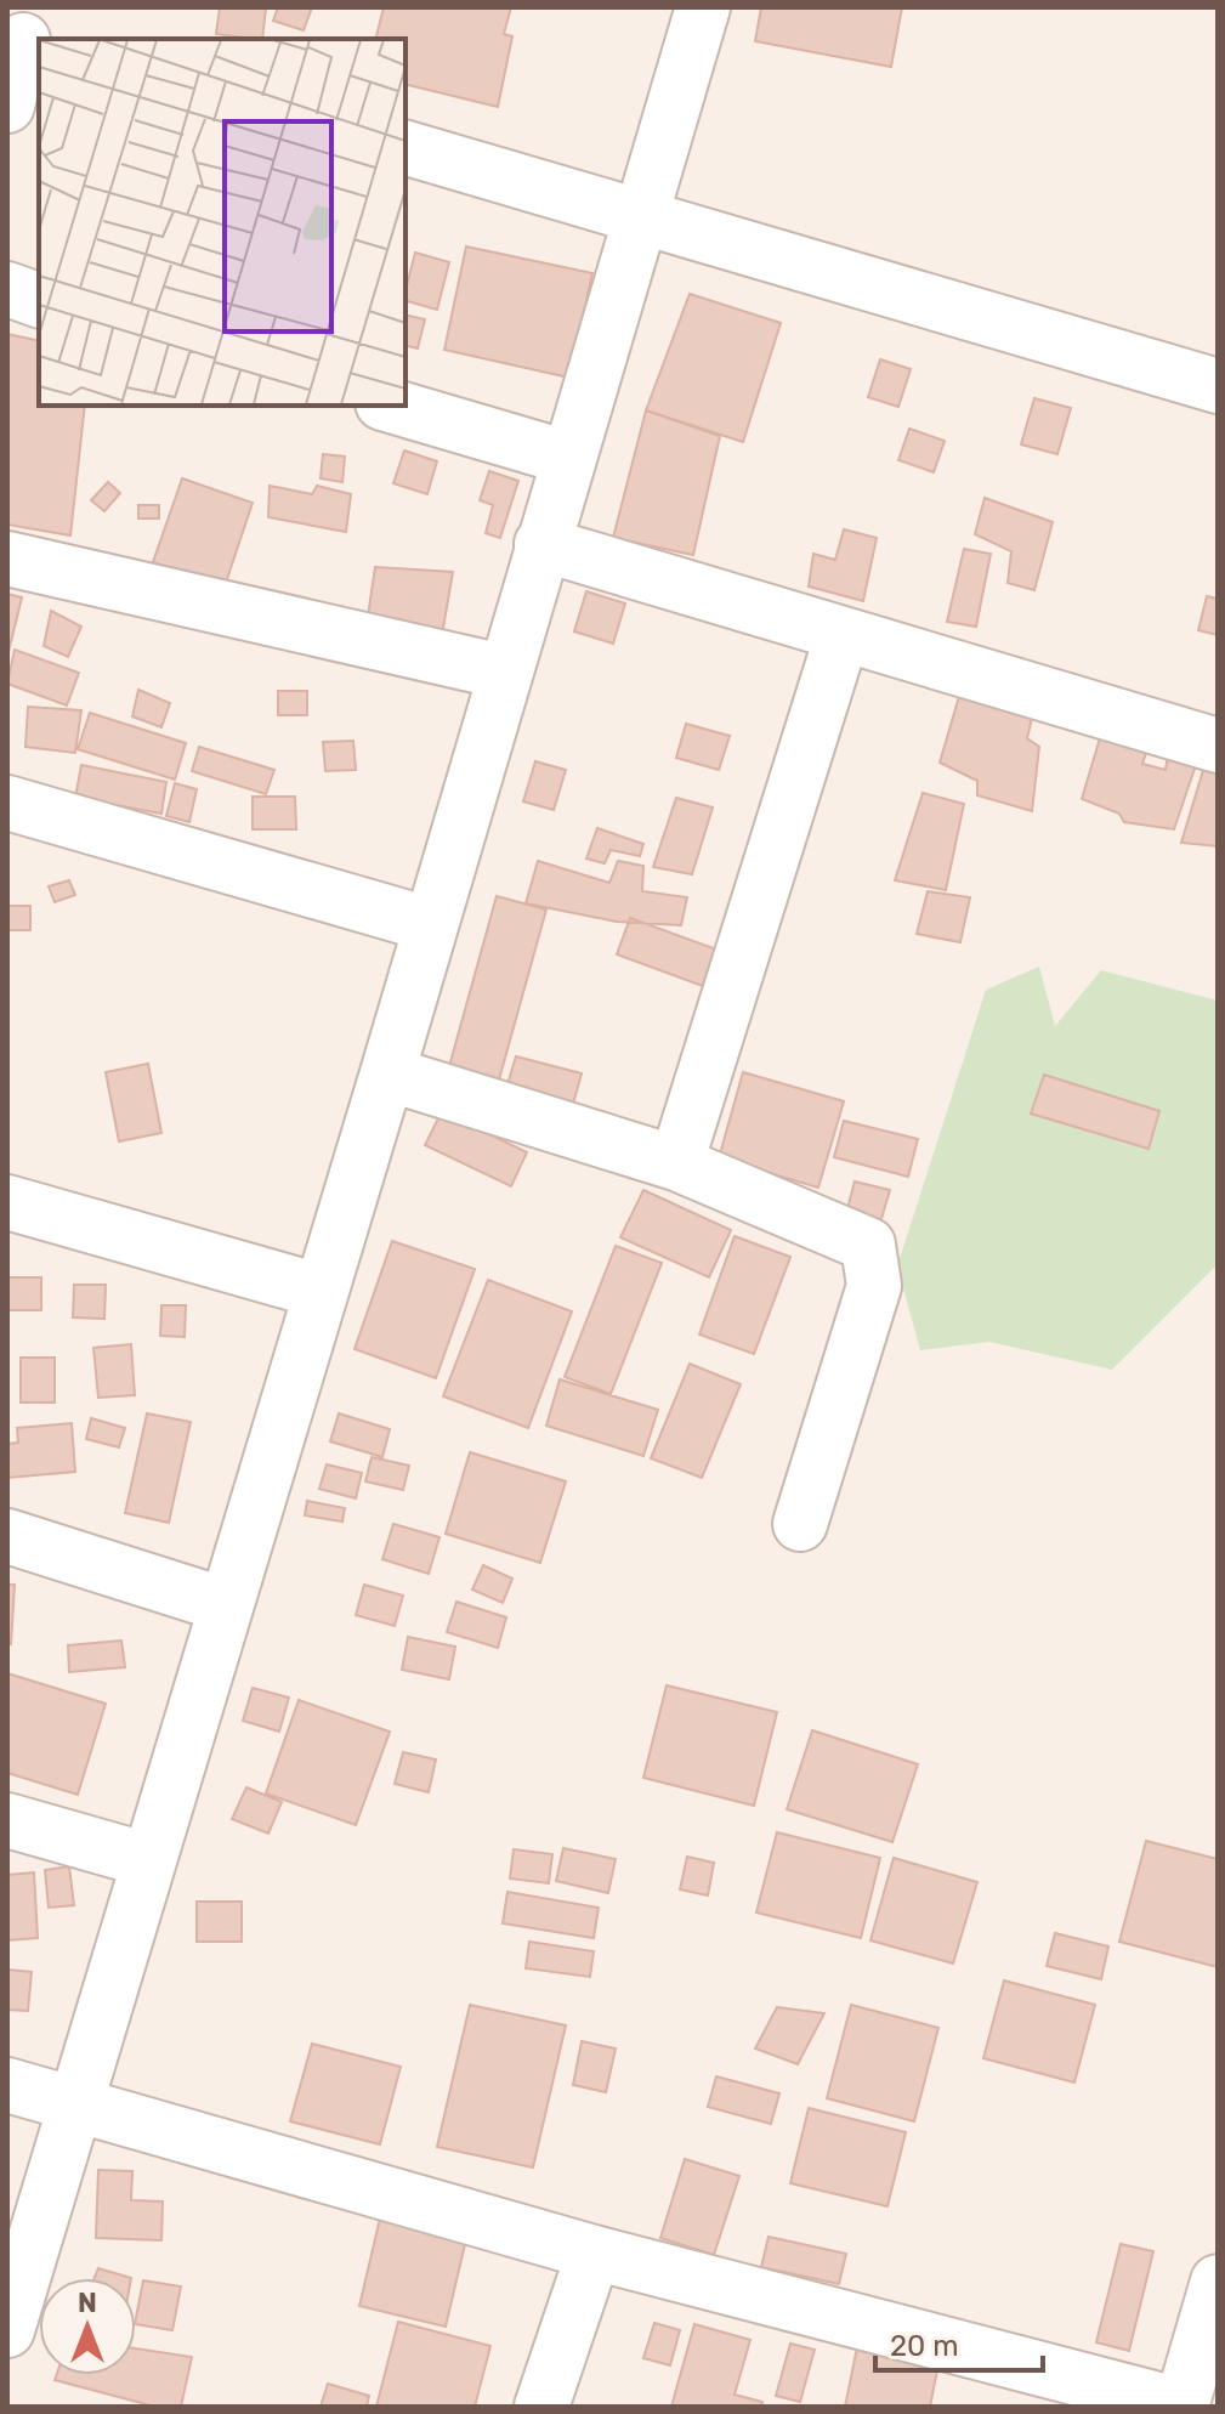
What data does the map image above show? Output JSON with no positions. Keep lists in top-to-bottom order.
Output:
{
  "scale_bar": "20 m",
  "north": "top"
}
